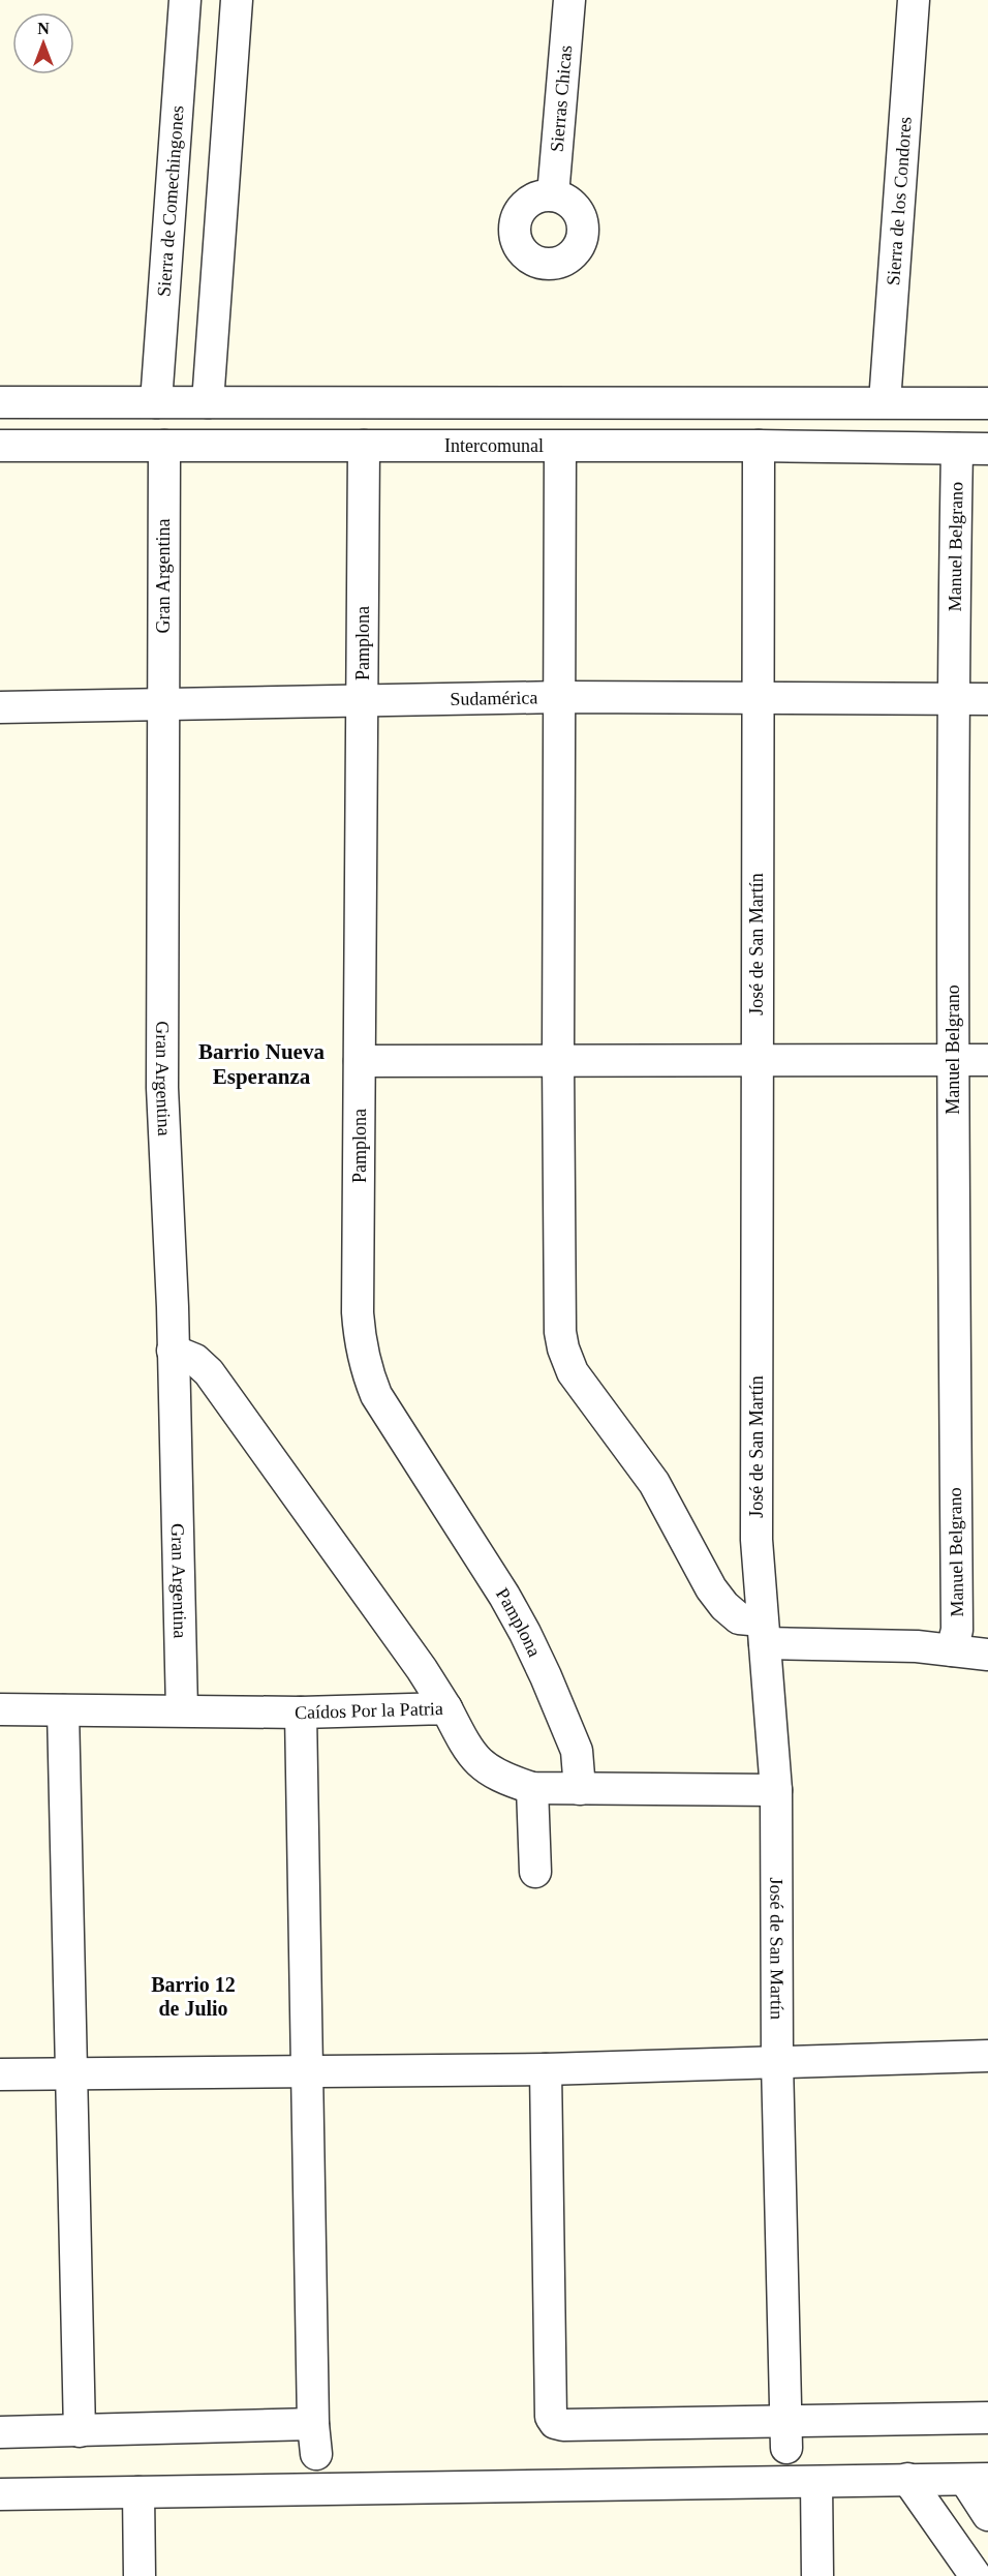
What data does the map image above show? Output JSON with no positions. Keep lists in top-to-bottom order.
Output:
{
  "streets": {
    "street": [
      "Sierras Chicas",
      "Sierra de Comechingones",
      "Sierra de los Condores",
      "Intercomunal",
      "Manuel Belgrano",
      "Gran Argentina",
      "Pamplona",
      "Sudamérica",
      "José de San Martín",
      "Caídos Por la Patria"
    ]
  },
  "crossings": [
    ["Intercomunal", "Manuel Belgrano"],
    ["Intercomunal", "Gran Argentina"],
    ["Intercomunal", "Pamplona"],
    ["Intercomunal", "José de San Martín"],
    ["Manuel Belgrano", "Sudamérica"],
    ["Gran Argentina", "Sudamérica"],
    ["Gran Argentina", "Caídos Por la Patria"],
    ["Pamplona", "Sudamérica"],
    ["Pamplona", "Caídos Por la Patria"],
    ["Sudamérica", "José de San Martín"],
    ["José de San Martín", "Caídos Por la Patria"]
  ],
  "districts": ["Barrio Nueva Esperanza", "Barrio 12 de Julio"],
  "north": "top"
}
